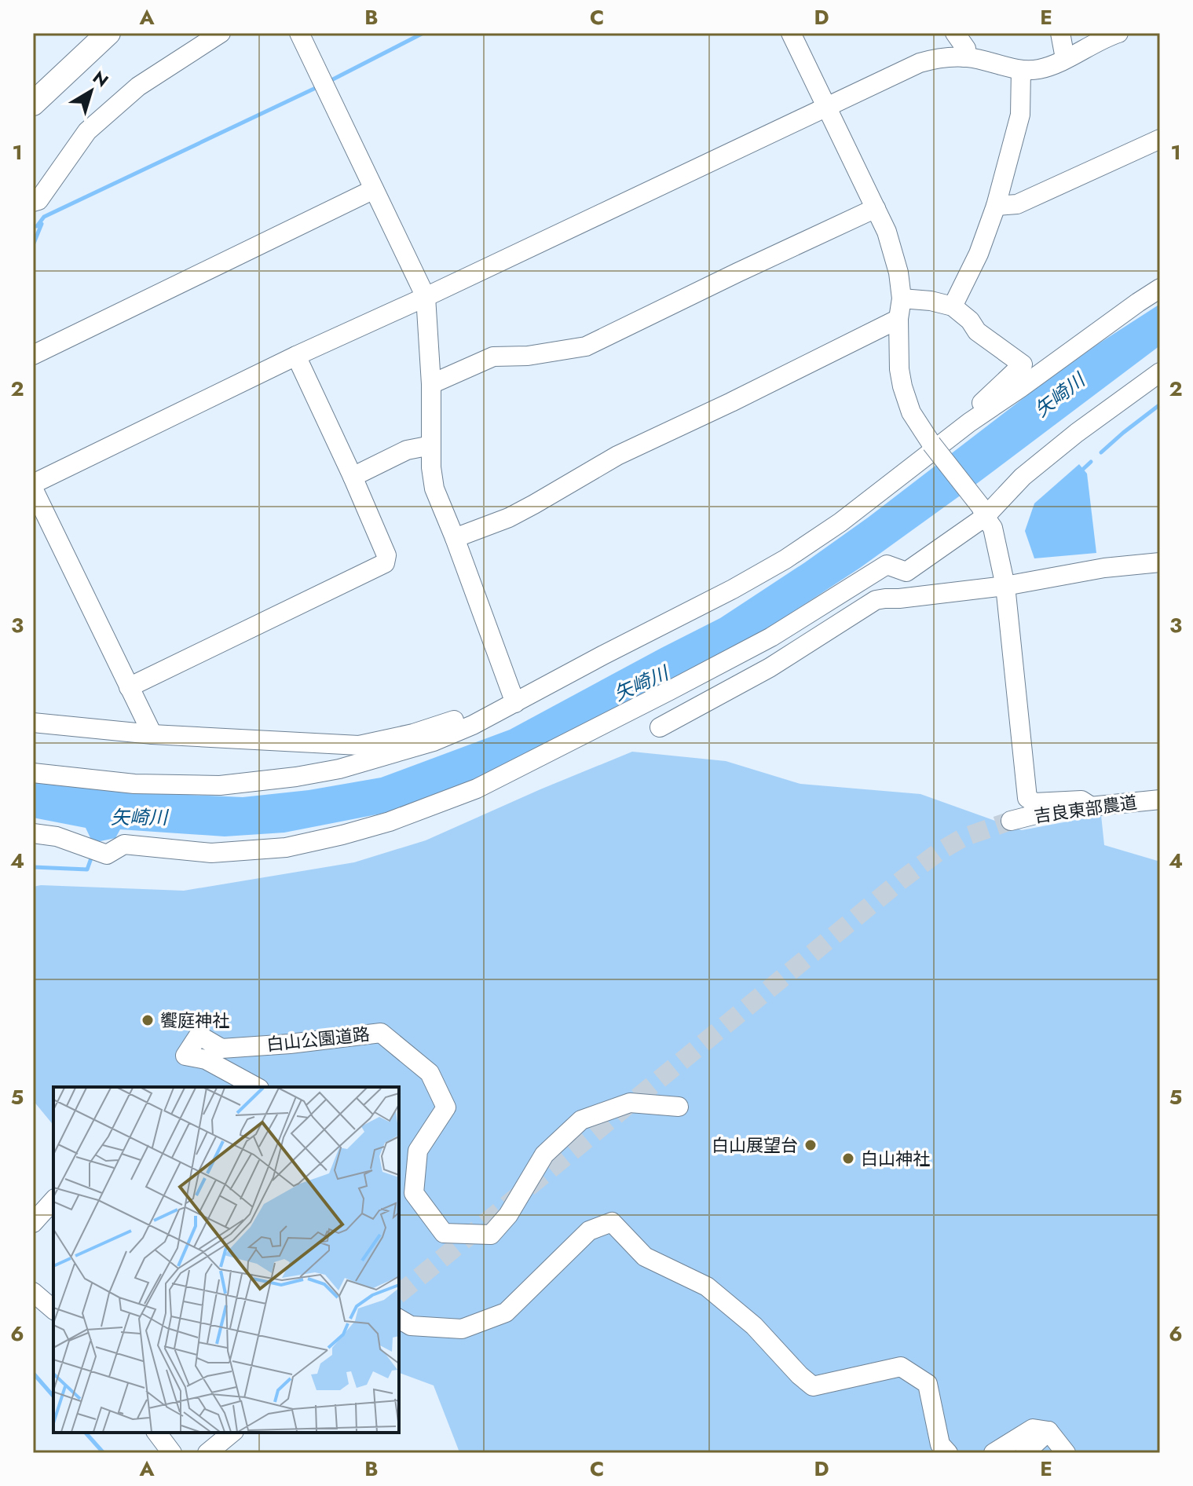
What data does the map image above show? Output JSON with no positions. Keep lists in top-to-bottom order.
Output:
{
  "streets": {
    "street": ["吉良東部農道", "白山公園道路"]
  },
  "water": ["矢崎川"],
  "places": ["饗庭神社", "白山展望台", "白山神社"],
  "north": "top right",
  "grid": {
    "columns": [
      "A",
      "B",
      "C",
      "D",
      "E"
    ],
    "rows": [
      "1",
      "2",
      "3",
      "4",
      "5",
      "6"
    ]
  }
}
